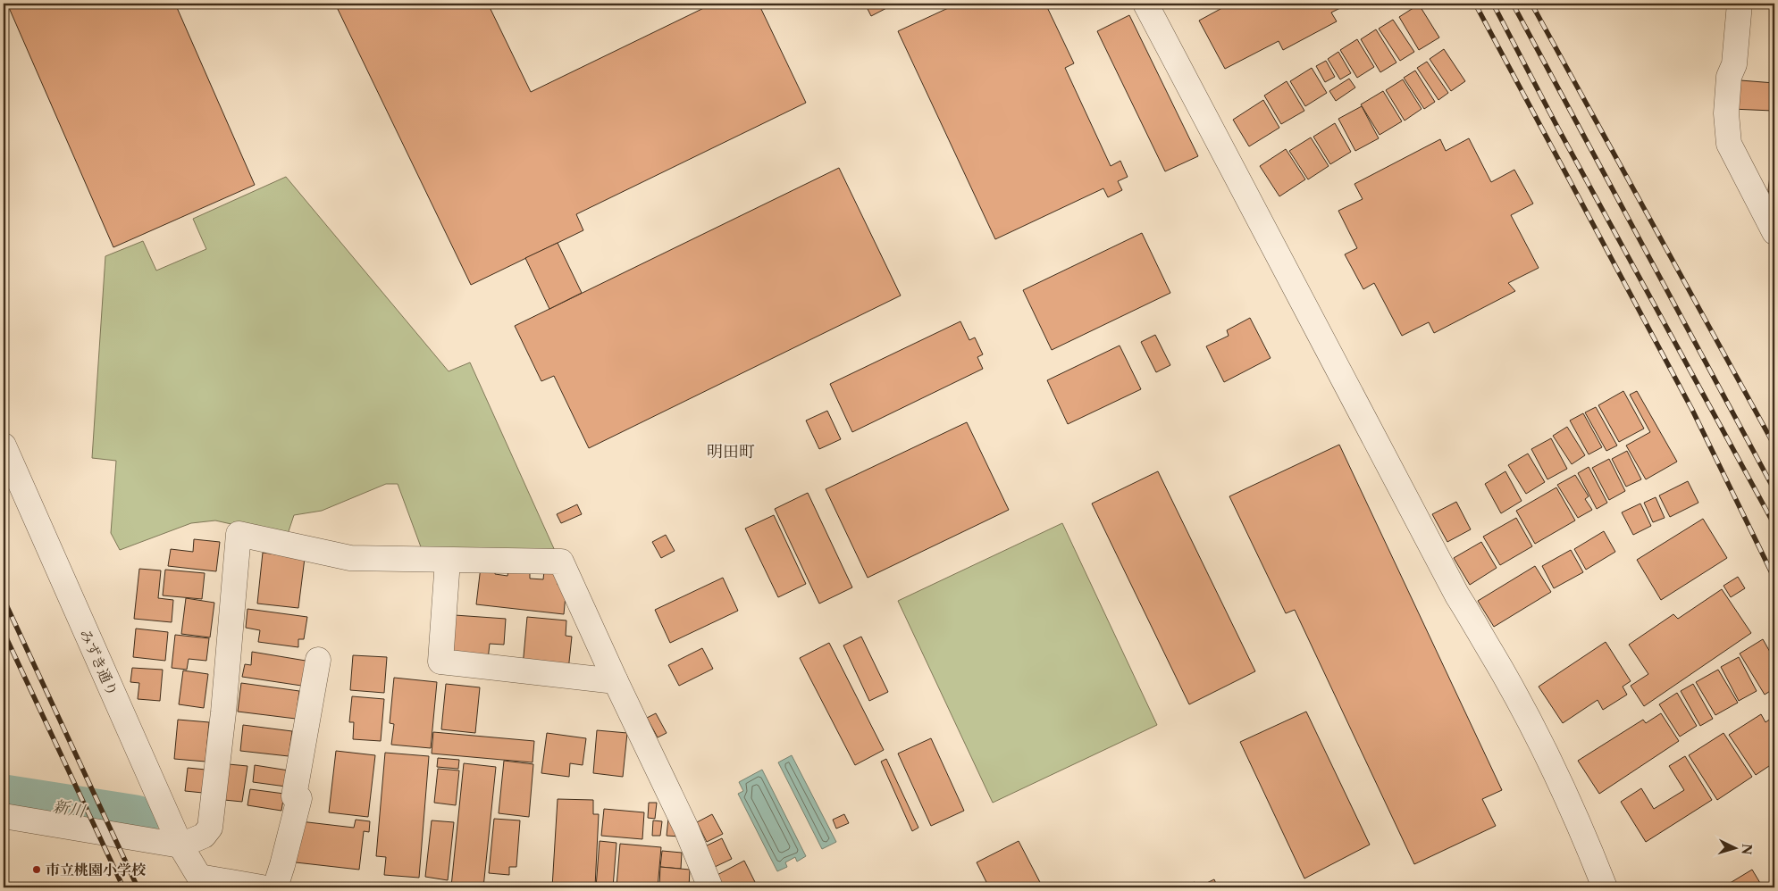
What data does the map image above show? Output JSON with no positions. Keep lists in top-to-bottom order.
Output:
{
  "streets": {
    "street": ["みずき通り"]
  },
  "districts": ["明田町"],
  "water": ["新川"],
  "places": ["市立桃園小学校"],
  "north": "right"
}
